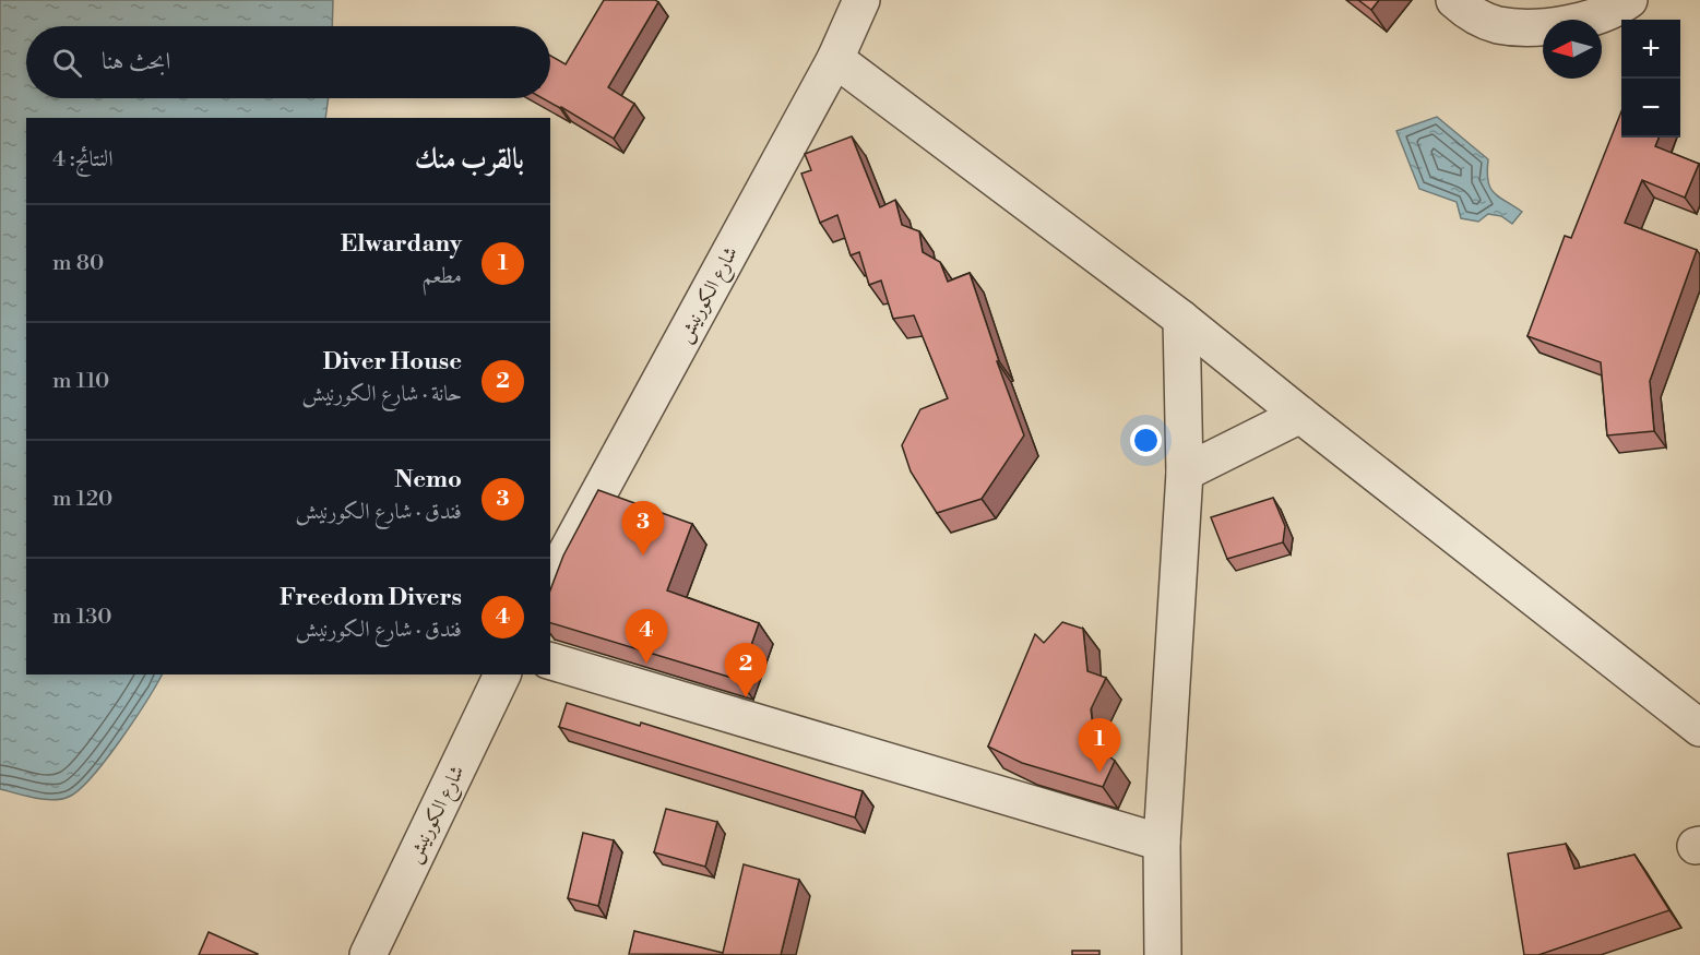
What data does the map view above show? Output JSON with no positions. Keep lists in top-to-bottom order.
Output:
{
  "streets": {
    "street": ["شارع الكورنيش"]
  },
  "north": "left",
  "page": {
    "map_buttons": ["+", "−"],
    "search": "ابحث هنا",
    "heading": ["بالقرب منك", "النتائج: 4"],
    "list": [
      {
        "mark": "1",
        "name": "Elwardany",
        "note": "مطعم",
        "value": "80 m"
      },
      {
        "mark": "2",
        "name": "Diver House",
        "note": "حانة · شارع الكورنيش",
        "value": "110 m"
      },
      {
        "mark": "3",
        "name": "Nemo",
        "note": "فندق · شارع الكورنيش",
        "value": "120 m"
      },
      {
        "mark": "4",
        "name": "Freedom Divers",
        "note": "فندق · شارع الكورنيش",
        "value": "130 m"
      }
    ],
    "pins": [
      "3",
      "4",
      "2",
      "1"
    ]
  }
}
